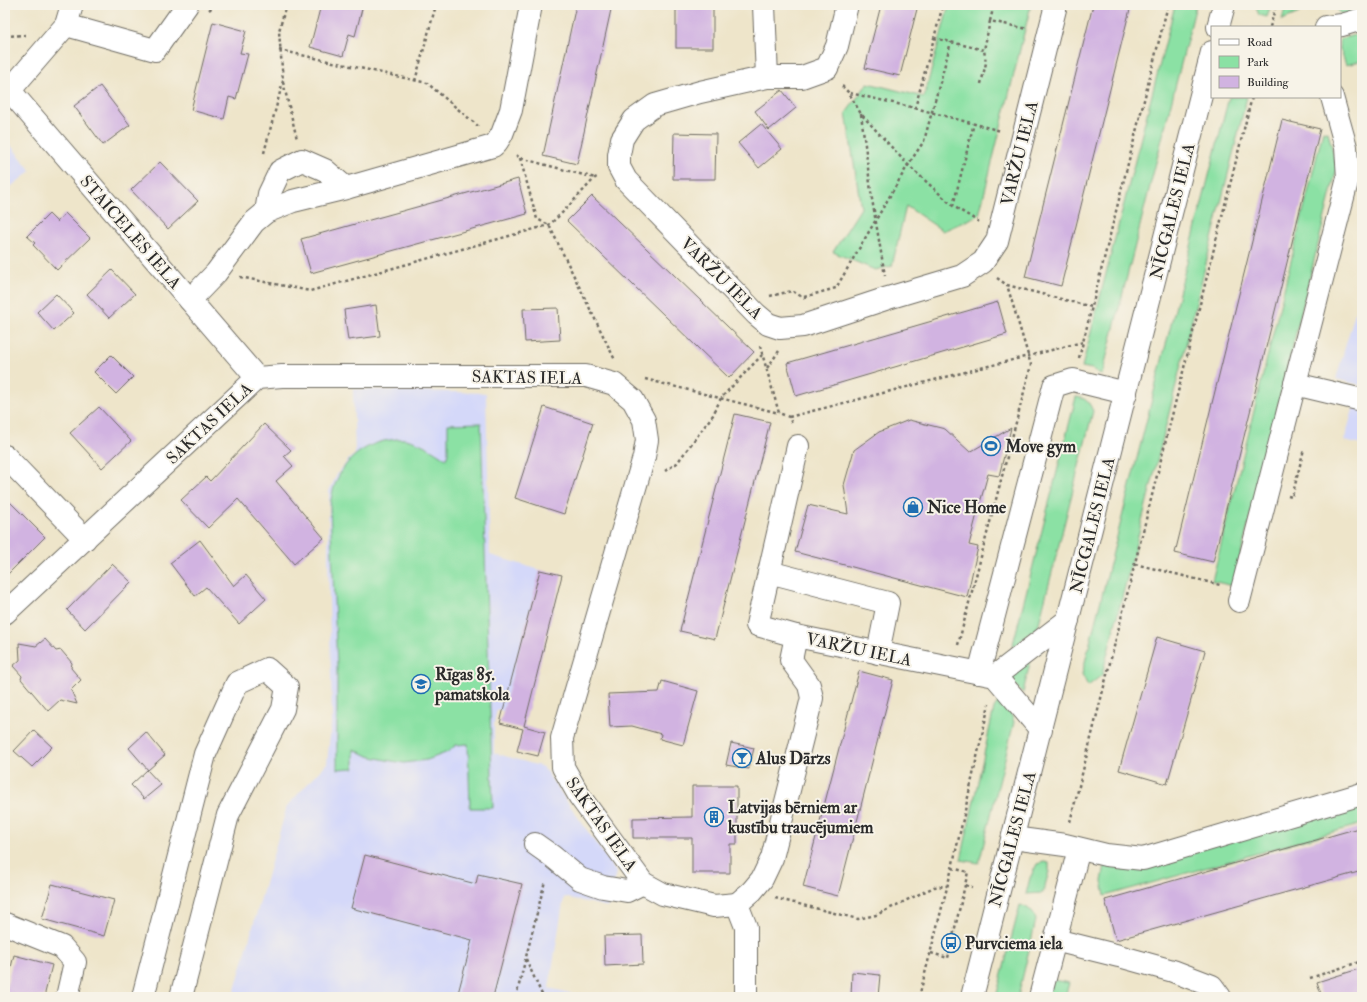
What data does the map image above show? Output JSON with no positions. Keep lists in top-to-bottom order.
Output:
{
  "streets": {
    "street": [
      "VARŽU IELA",
      "NĪCGALES IELA",
      "STAICELES IELA",
      "SAKTAS IELA"
    ]
  },
  "crossings": [
    ["VARŽU IELA", "SAKTAS IELA"],
    ["STAICELES IELA", "SAKTAS IELA"]
  ],
  "places": {
    "sports": ["Move gym"],
    "shop": ["Nice Home"],
    "school or university": ["Rīgas 85. pamatskola"],
    "bar": ["Alus Dārzs"],
    "building": ["Latvijas bērniem ar kustību traucējumiem"],
    "bus stop": ["Purvciema iela"]
  },
  "legend": ["Road", "Park", "Building"]
}
